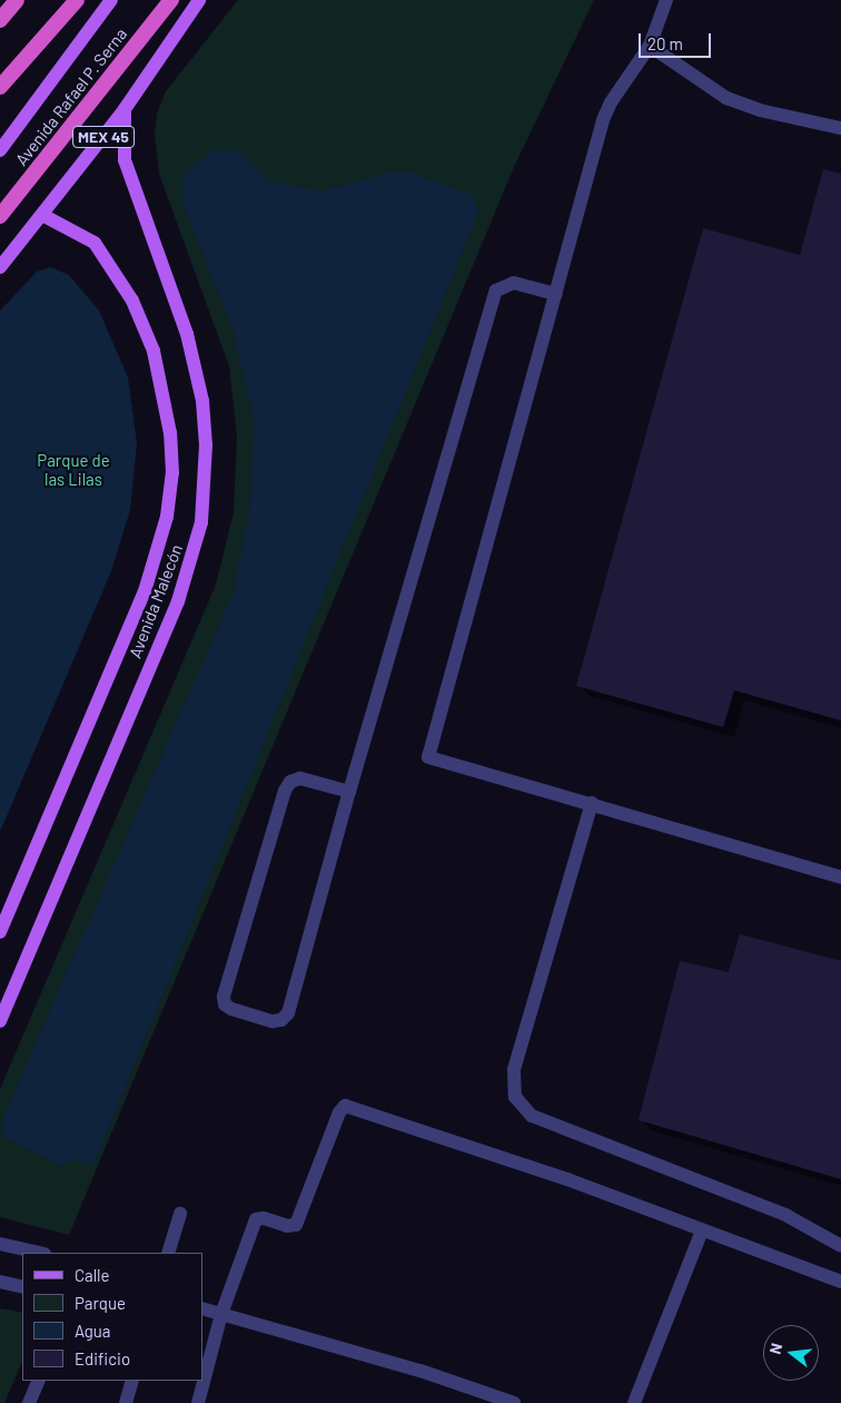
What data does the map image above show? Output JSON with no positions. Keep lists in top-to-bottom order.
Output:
{
  "streets": {
    "highway": ["Avenida Rafael P. Serna"],
    "main road": ["MEX 45", "Avenida Malecón"]
  },
  "crossings": [
    ["MEX 45", "Avenida Malecón"]
  ],
  "parks": ["Parque de las Lilas"],
  "legend": [
    "Calle",
    "Parque",
    "Agua",
    "Edificio"
  ],
  "scale_bar": "20 m",
  "north": "left"
}
